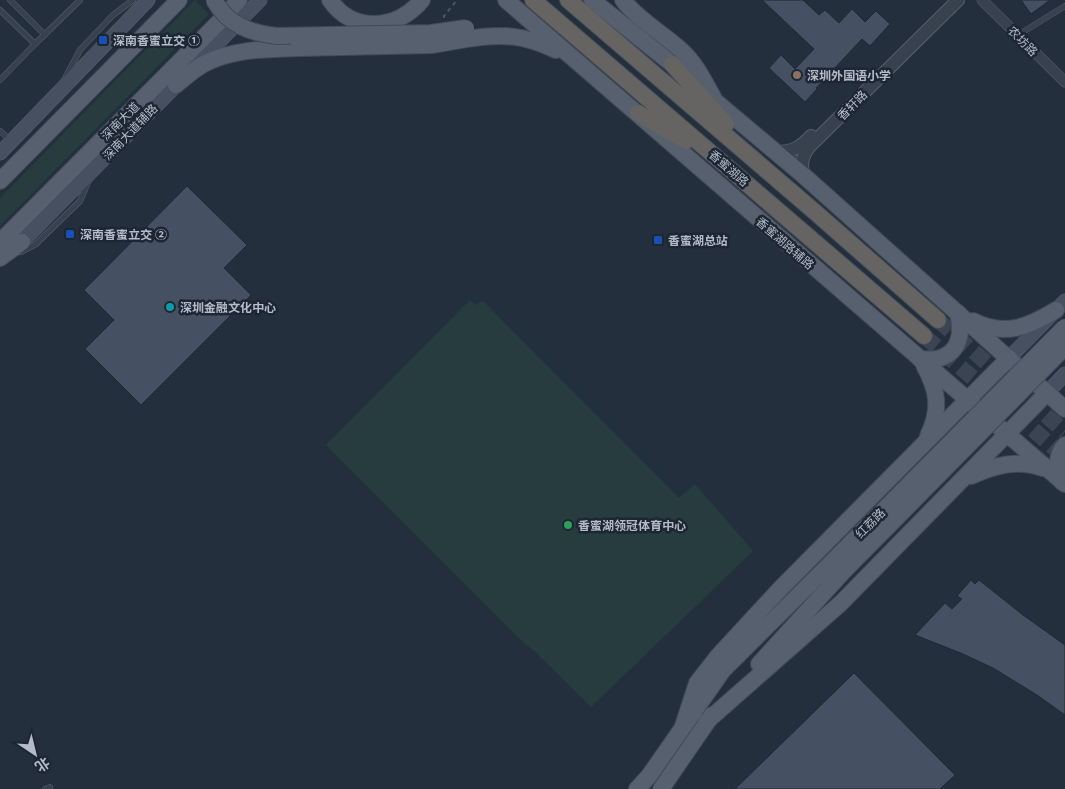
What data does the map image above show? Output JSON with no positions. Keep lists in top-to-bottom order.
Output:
{
  "streets": {
    "highway": ["香蜜湖路"],
    "main road": [
      "深南大道",
      "深南大道辅路",
      "香蜜湖路辅路",
      "红荔路"
    ],
    "street": ["农坊路", "香轩路"]
  },
  "crossings": [
    ["香蜜湖路辅路", "红荔路"]
  ],
  "places": {
    "transit": ["深南香蜜立交 ①", "深南香蜜立交 ②", "香蜜湖总站"],
    "other": ["深圳外国语小学", "深圳金融文化中心", "香蜜湖领冠体育中心"]
  },
  "north": "bottom right"
}
